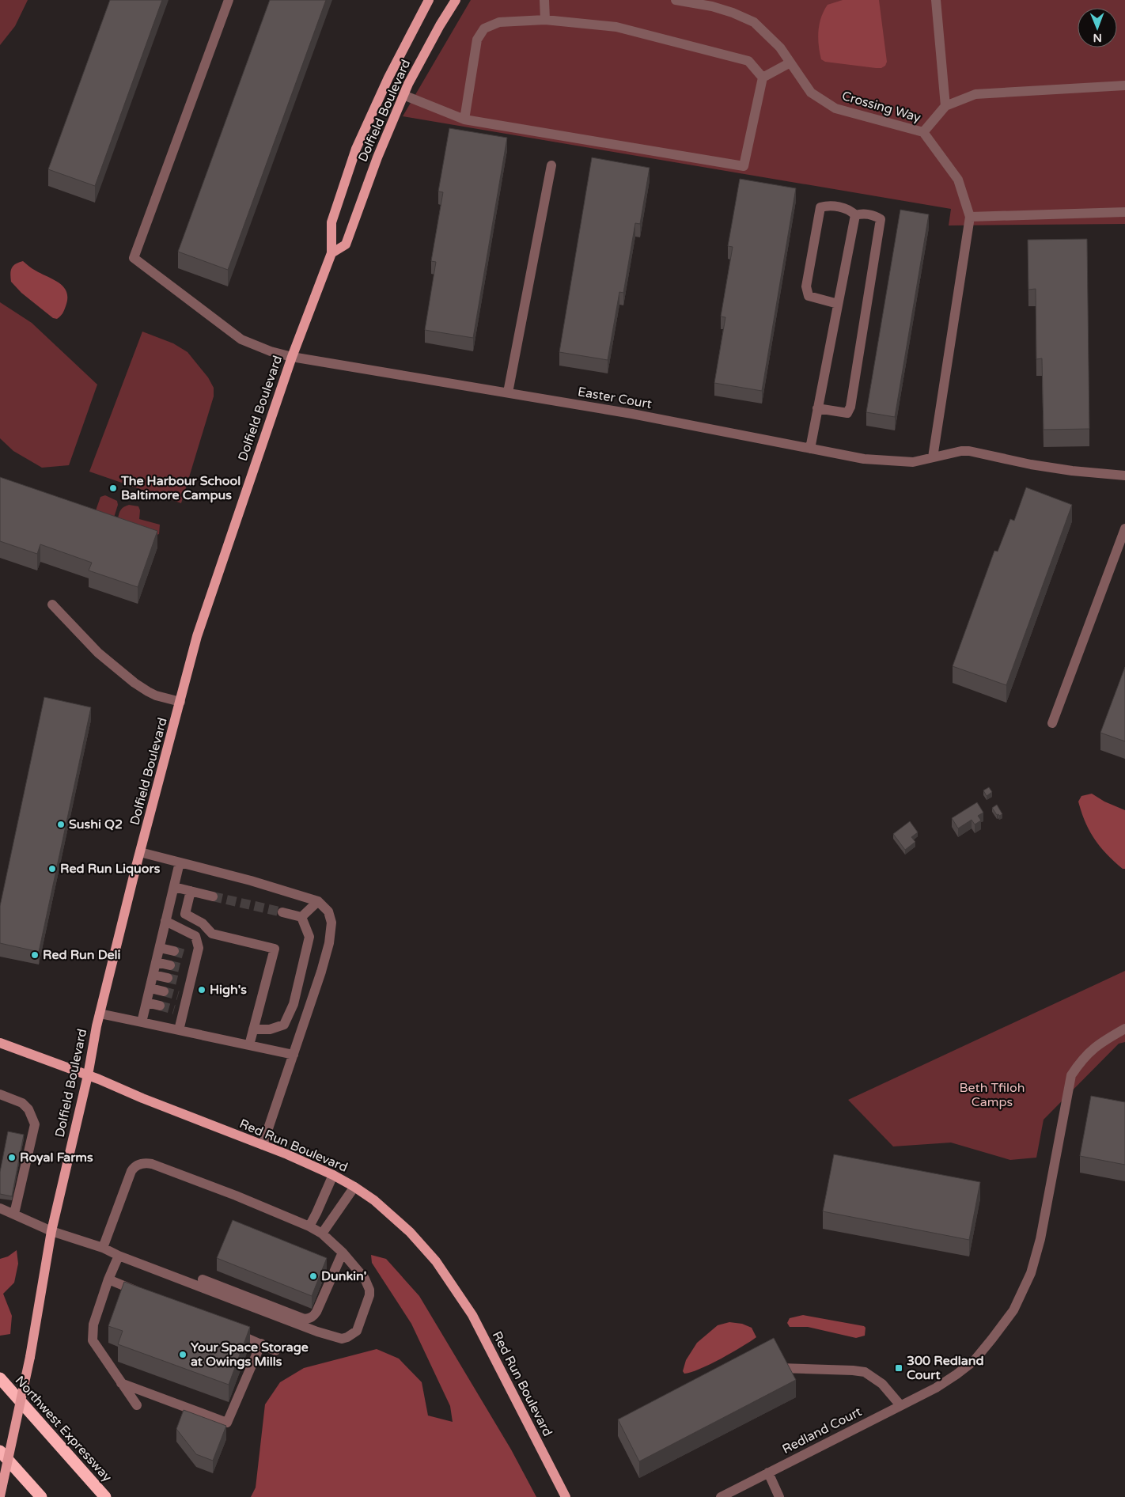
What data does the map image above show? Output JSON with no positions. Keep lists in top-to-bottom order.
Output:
{
  "streets": {
    "highway": ["Northwest Expressway"],
    "main road": ["Dolfield Boulevard", "Red Run Boulevard"],
    "street": ["Crossing Way", "Easter Court", "Redland Court"]
  },
  "crossings": [
    ["Crossing Way", "Easter Court"],
    ["Dolfield Boulevard", "Easter Court"],
    ["Dolfield Boulevard", "Red Run Boulevard"]
  ],
  "parks": ["Beth Tfiloh Camps"],
  "places": {
    "other": [
      "The Harbour School Baltimore Campus",
      "Sushi Q2",
      "Red Run Liquors",
      "Red Run Deli",
      "High's",
      "Royal Farms",
      "Dunkin'",
      "Your Space Storage at Owings Mills"
    ],
    "transit": ["300 Redland Court"]
  },
  "north": "bottom"
}
